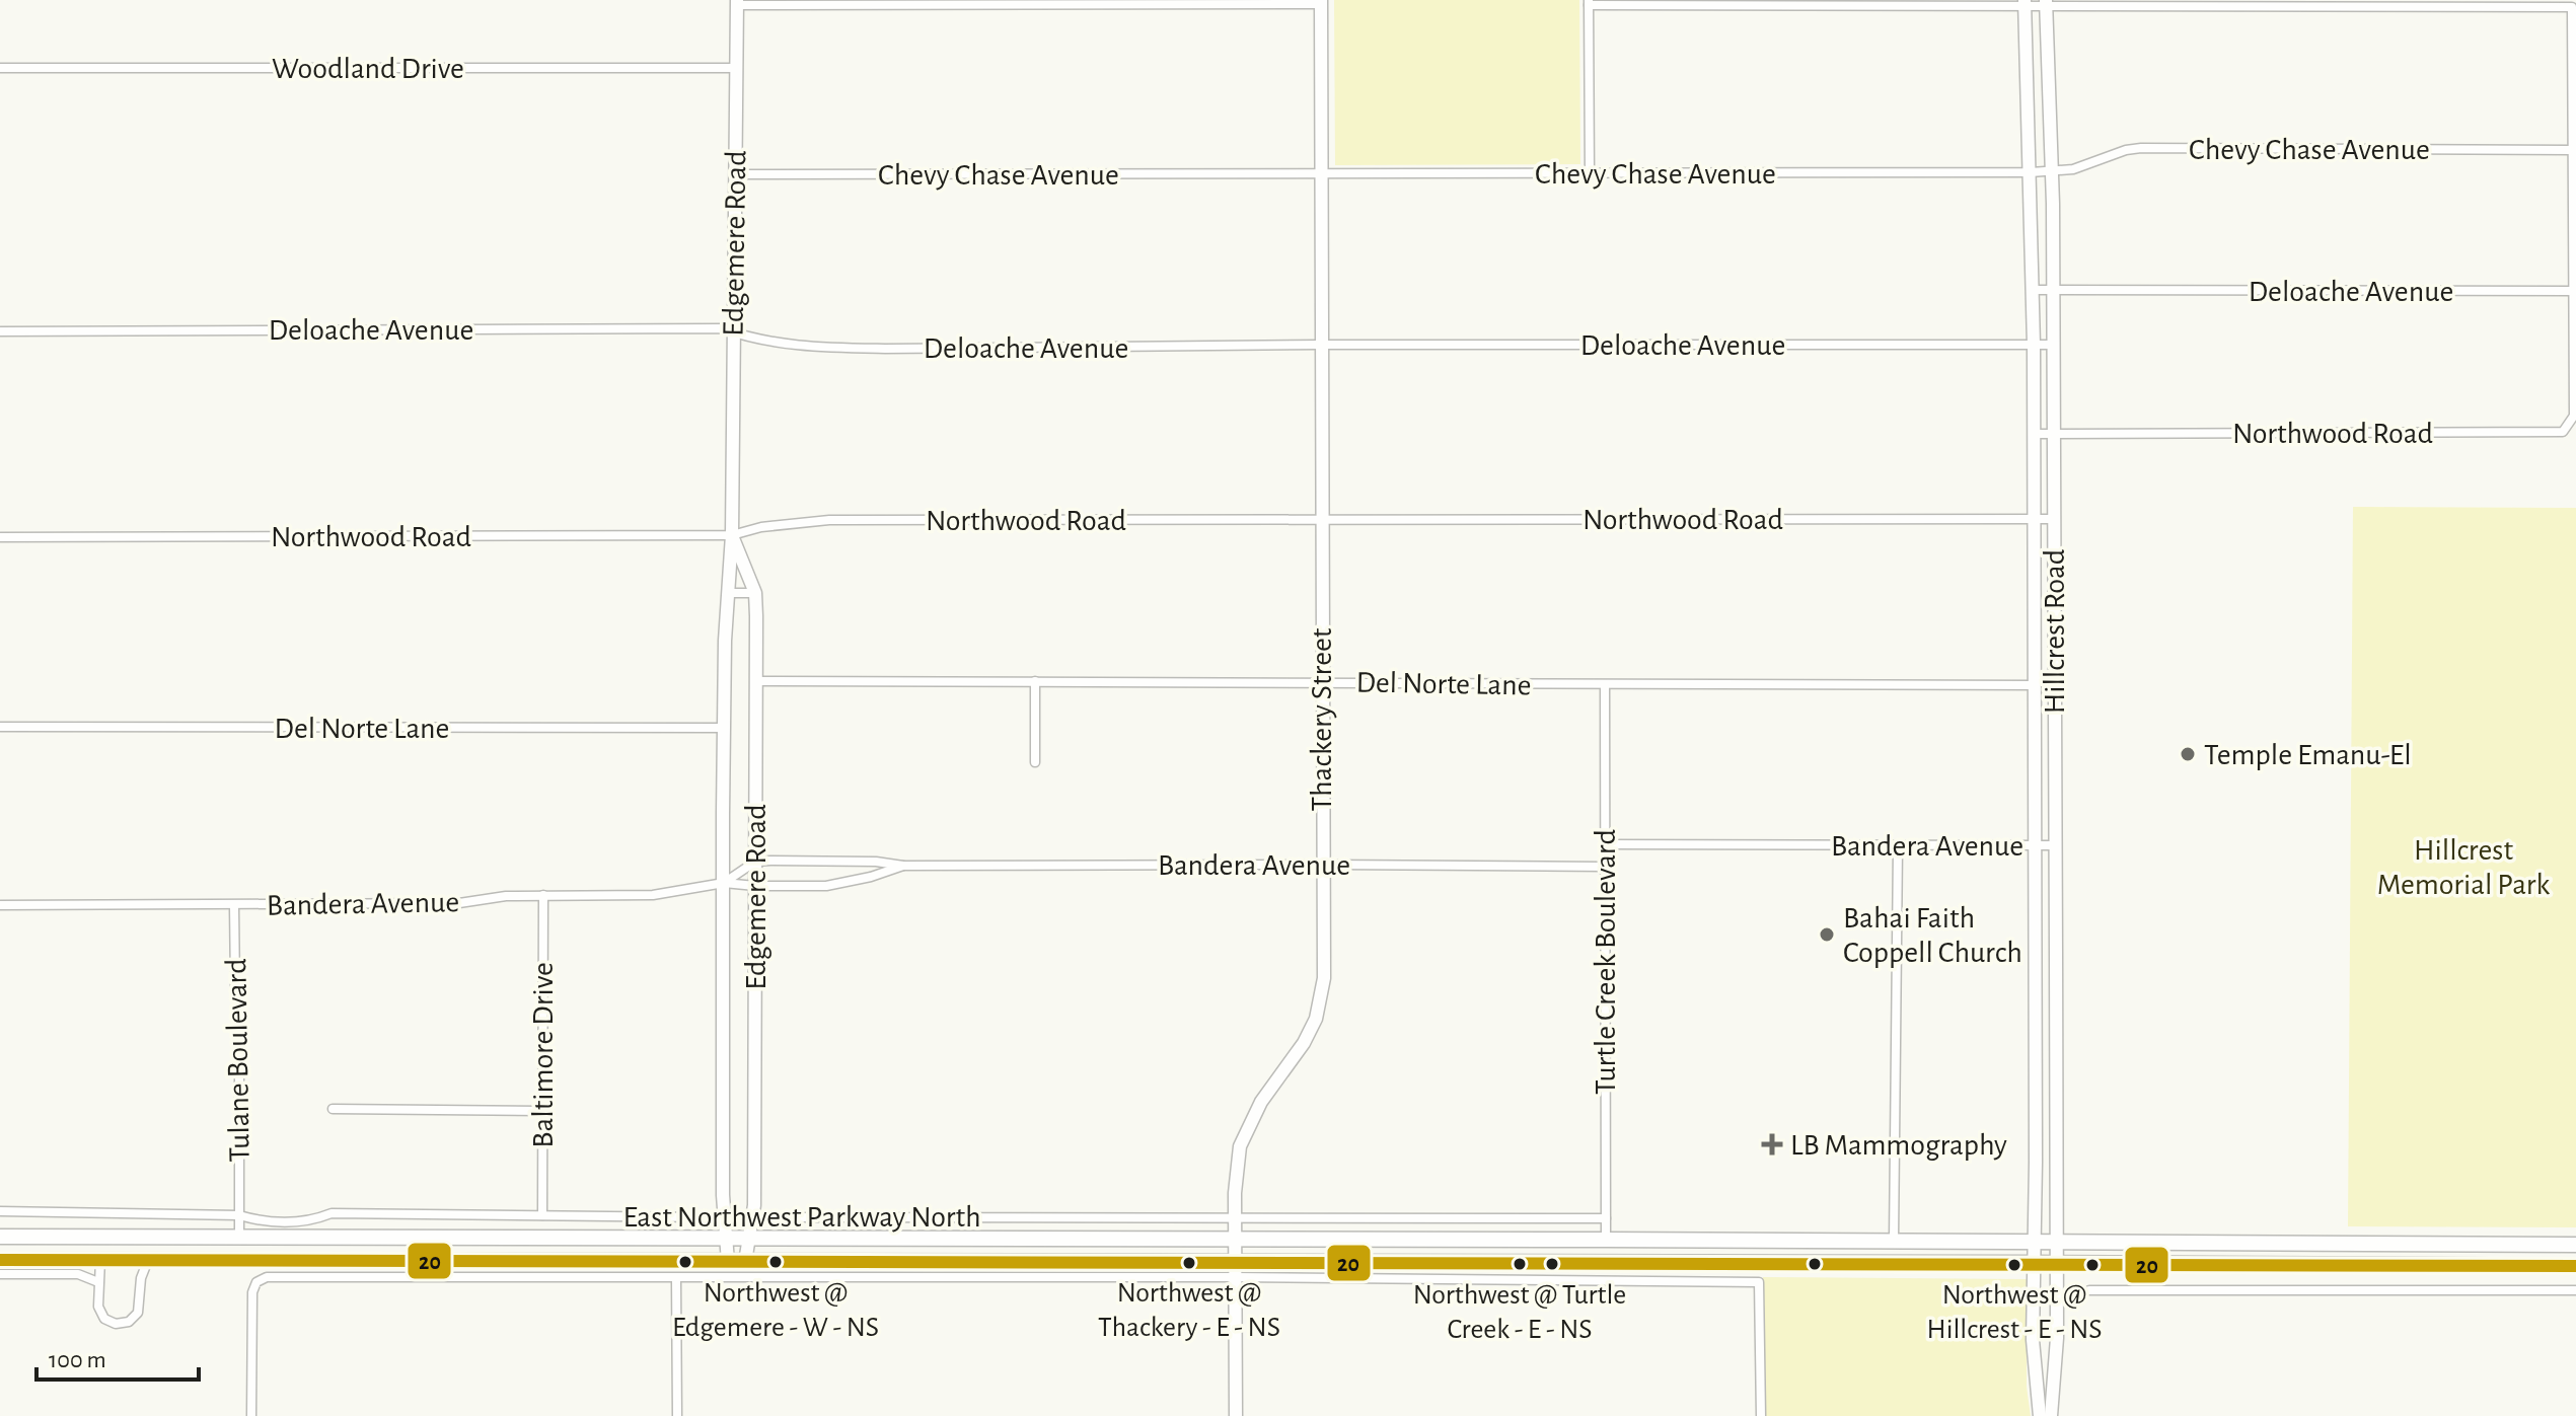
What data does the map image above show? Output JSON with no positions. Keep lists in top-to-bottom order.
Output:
{
  "streets": {
    "street": [
      "Woodland Drive",
      "Chevy Chase Avenue",
      "Edgemere Road",
      "Deloache Avenue",
      "Northwood Road",
      "Hillcrest Road",
      "Del Norte Lane",
      "Thackery Street",
      "Bandera Avenue",
      "Turtle Creek Boulevard",
      "Baltimore Drive",
      "Tulane Boulevard",
      "East Northwest Parkway North"
    ]
  },
  "crossings": [
    ["Woodland Drive", "Edgemere Road"],
    ["Chevy Chase Avenue", "Edgemere Road"],
    ["Chevy Chase Avenue", "Hillcrest Road"],
    ["Chevy Chase Avenue", "Thackery Street"],
    ["Edgemere Road", "Deloache Avenue"],
    ["Edgemere Road", "Northwood Road"],
    ["Edgemere Road", "Del Norte Lane"],
    ["Edgemere Road", "Bandera Avenue"],
    ["Edgemere Road", "East Northwest Parkway North"],
    ["Deloache Avenue", "Northwood Road"],
    ["Deloache Avenue", "Hillcrest Road"],
    ["Deloache Avenue", "Thackery Street"],
    ["Northwood Road", "Hillcrest Road"],
    ["Northwood Road", "Thackery Street"],
    ["Hillcrest Road", "Del Norte Lane"],
    ["Hillcrest Road", "Bandera Avenue"],
    ["Del Norte Lane", "Thackery Street"],
    ["Del Norte Lane", "Turtle Creek Boulevard"],
    ["Thackery Street", "Bandera Avenue"],
    ["Thackery Street", "East Northwest Parkway North"],
    ["Bandera Avenue", "Turtle Creek Boulevard"],
    ["Bandera Avenue", "Baltimore Drive"],
    ["Bandera Avenue", "Tulane Boulevard"],
    ["Turtle Creek Boulevard", "East Northwest Parkway North"],
    ["Baltimore Drive", "East Northwest Parkway North"],
    ["Tulane Boulevard", "East Northwest Parkway North"]
  ],
  "parks": ["Hillcrest Memorial Park"],
  "places": {
    "other": [
      "Temple Emanu-El",
      "Bahai Faith Coppell Church",
      "Northwest @ Edgemere - W - NS",
      "Northwest @ Thackery - E - NS",
      "Northwest @ Turtle Creek - E - NS",
      "Northwest @ Hillcrest - E - NS"
    ],
    "health": ["LB Mammography"]
  },
  "lines": ["transit line 20"],
  "scale_bar": "100 m"
}
